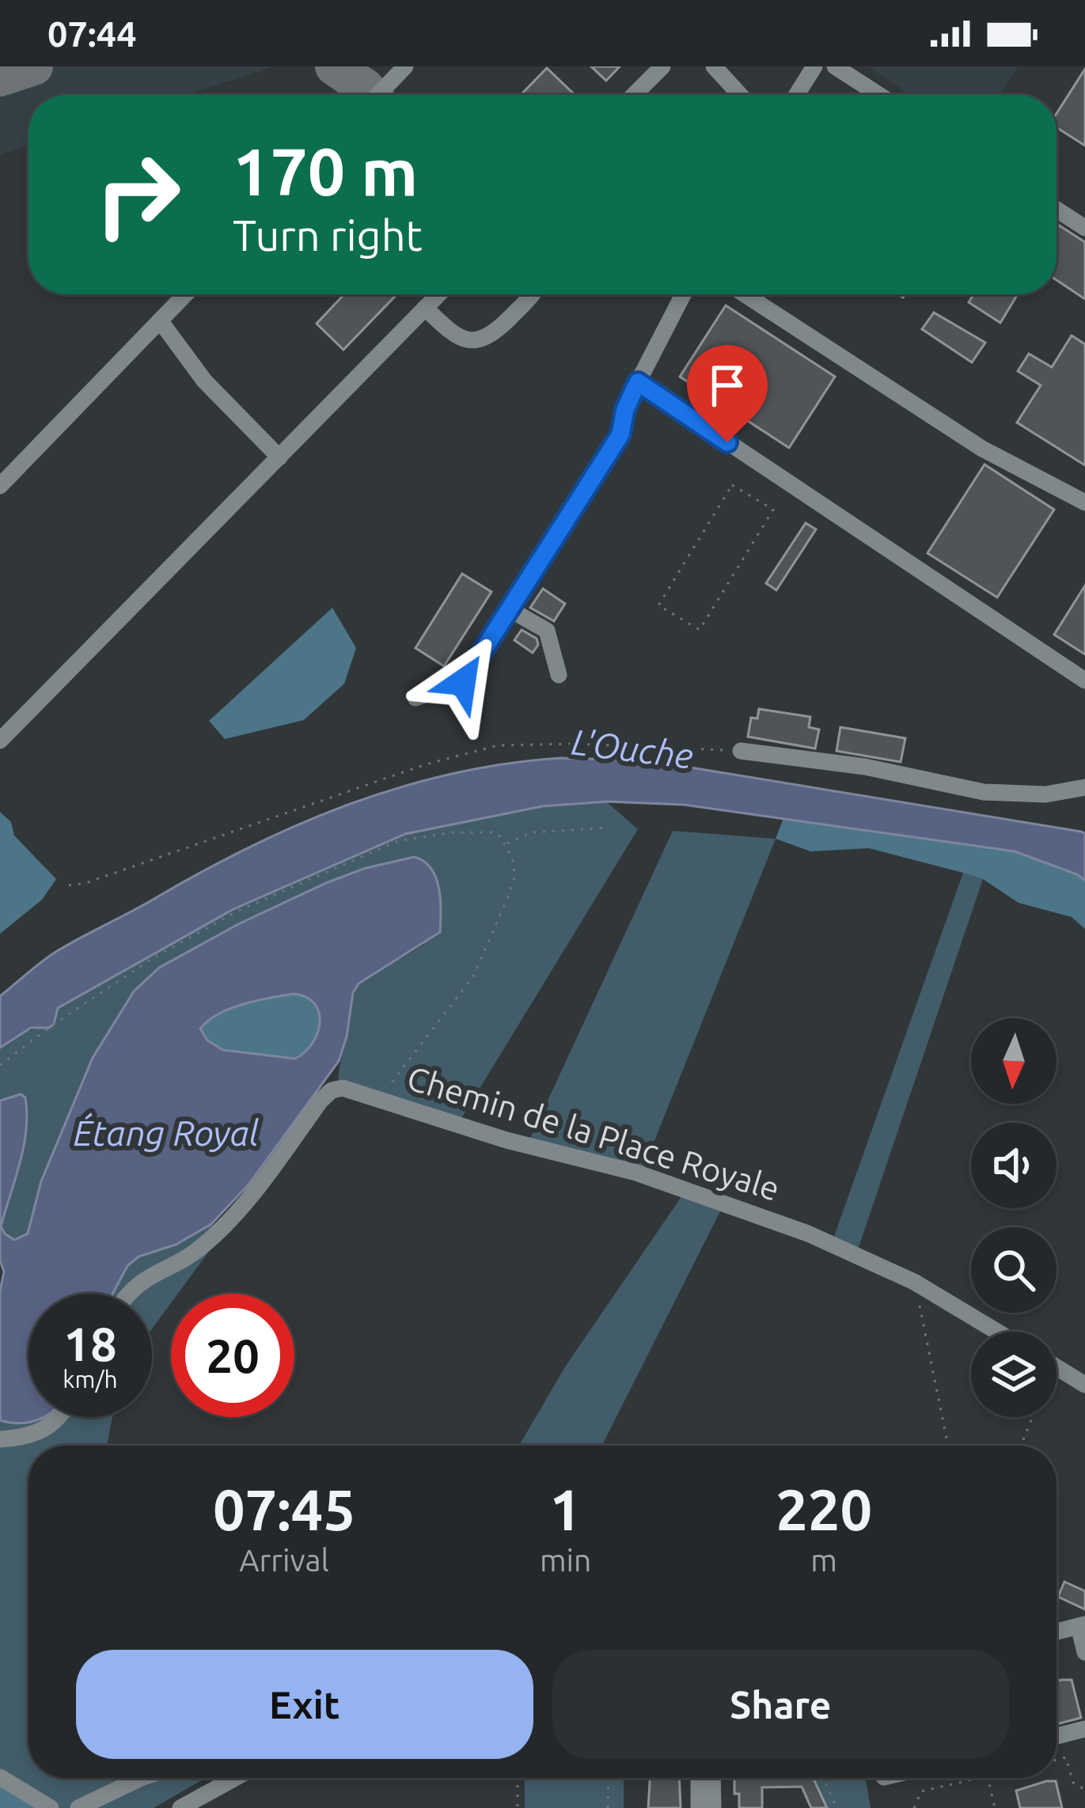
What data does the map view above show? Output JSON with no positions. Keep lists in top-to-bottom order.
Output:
{
  "streets": {
    "street": ["Chemin de la Place Royale"]
  },
  "water": ["L'Ouche", "Étang Royal"],
  "north": "bottom",
  "page": {
    "status": "07:44",
    "turn": ["170 m", "Turn right"],
    "speed": "18 km/h",
    "limit": "20",
    "eta": [
      "07:45",
      "Arrival",
      "1",
      "min",
      "220",
      "m"
    ],
    "buttons": ["Exit", "Share"]
  }
}
